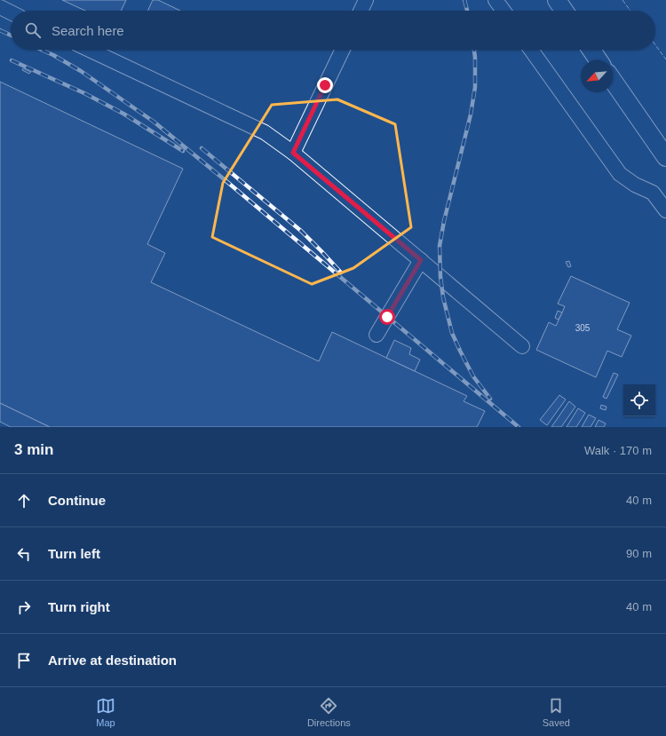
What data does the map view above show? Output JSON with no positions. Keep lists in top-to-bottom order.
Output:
{
  "house_numbers": ["305"],
  "north": "bottom left",
  "page": {
    "search": "Search here",
    "heading": ["3 min", "Walk · 170 m"],
    "list": [
      ["Continue", "40 m"],
      ["Turn left", "90 m"],
      ["Turn right", "40 m"],
      "Arrive at destination"
    ],
    "nav": ["Map", "Directions", "Saved"]
  }
}
